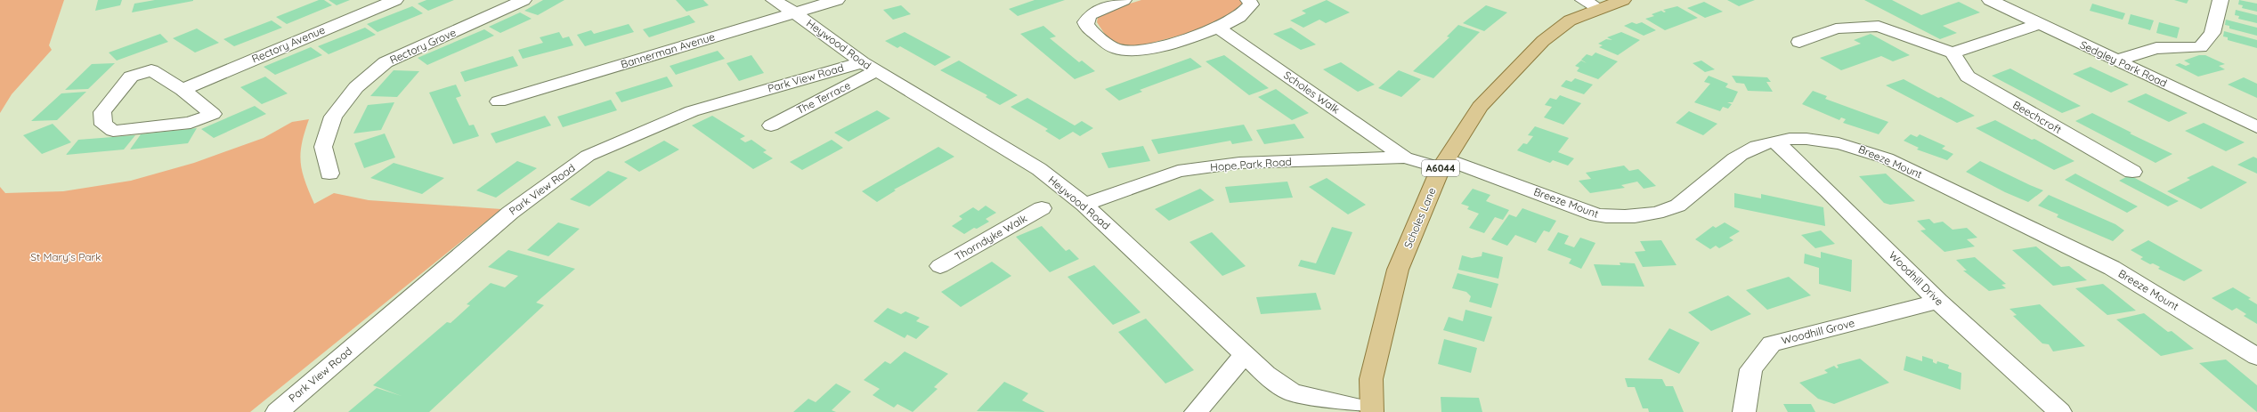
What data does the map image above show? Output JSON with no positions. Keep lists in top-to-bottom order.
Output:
{
  "streets": {
    "main road": ["A6044", "Scholes Lane"],
    "street": [
      "Rectory Avenue",
      "Heywood Road",
      "Rectory Grove",
      "Bannerman Avenue",
      "Sedgley Park Road",
      "Park View Road",
      "Scholes Walk",
      "The Terrace",
      "Beechcroft",
      "Breeze Mount",
      "Hope Park Road",
      "Thorndyke Walk",
      "Woodhill Drive",
      "Woodhill Grove"
    ]
  },
  "crossings": [
    ["Heywood Road", "Bannerman Avenue"],
    ["Heywood Road", "Park View Road"],
    ["Heywood Road", "The Terrace"],
    ["Heywood Road", "Hope Park Road"],
    ["Heywood Road", "Scholes Lane"],
    ["Heywood Road", "Thorndyke Walk"],
    ["Park View Road", "The Terrace"],
    ["Scholes Walk", "Hope Park Road"],
    ["Breeze Mount", "Hope Park Road"],
    ["Breeze Mount", "Scholes Lane"],
    ["Breeze Mount", "Woodhill Drive"],
    ["Hope Park Road", "Scholes Lane"],
    ["Hope Park Road", "Thorndyke Walk"],
    ["Woodhill Drive", "Woodhill Grove"]
  ],
  "parks": ["St Mary's Park"]
}
